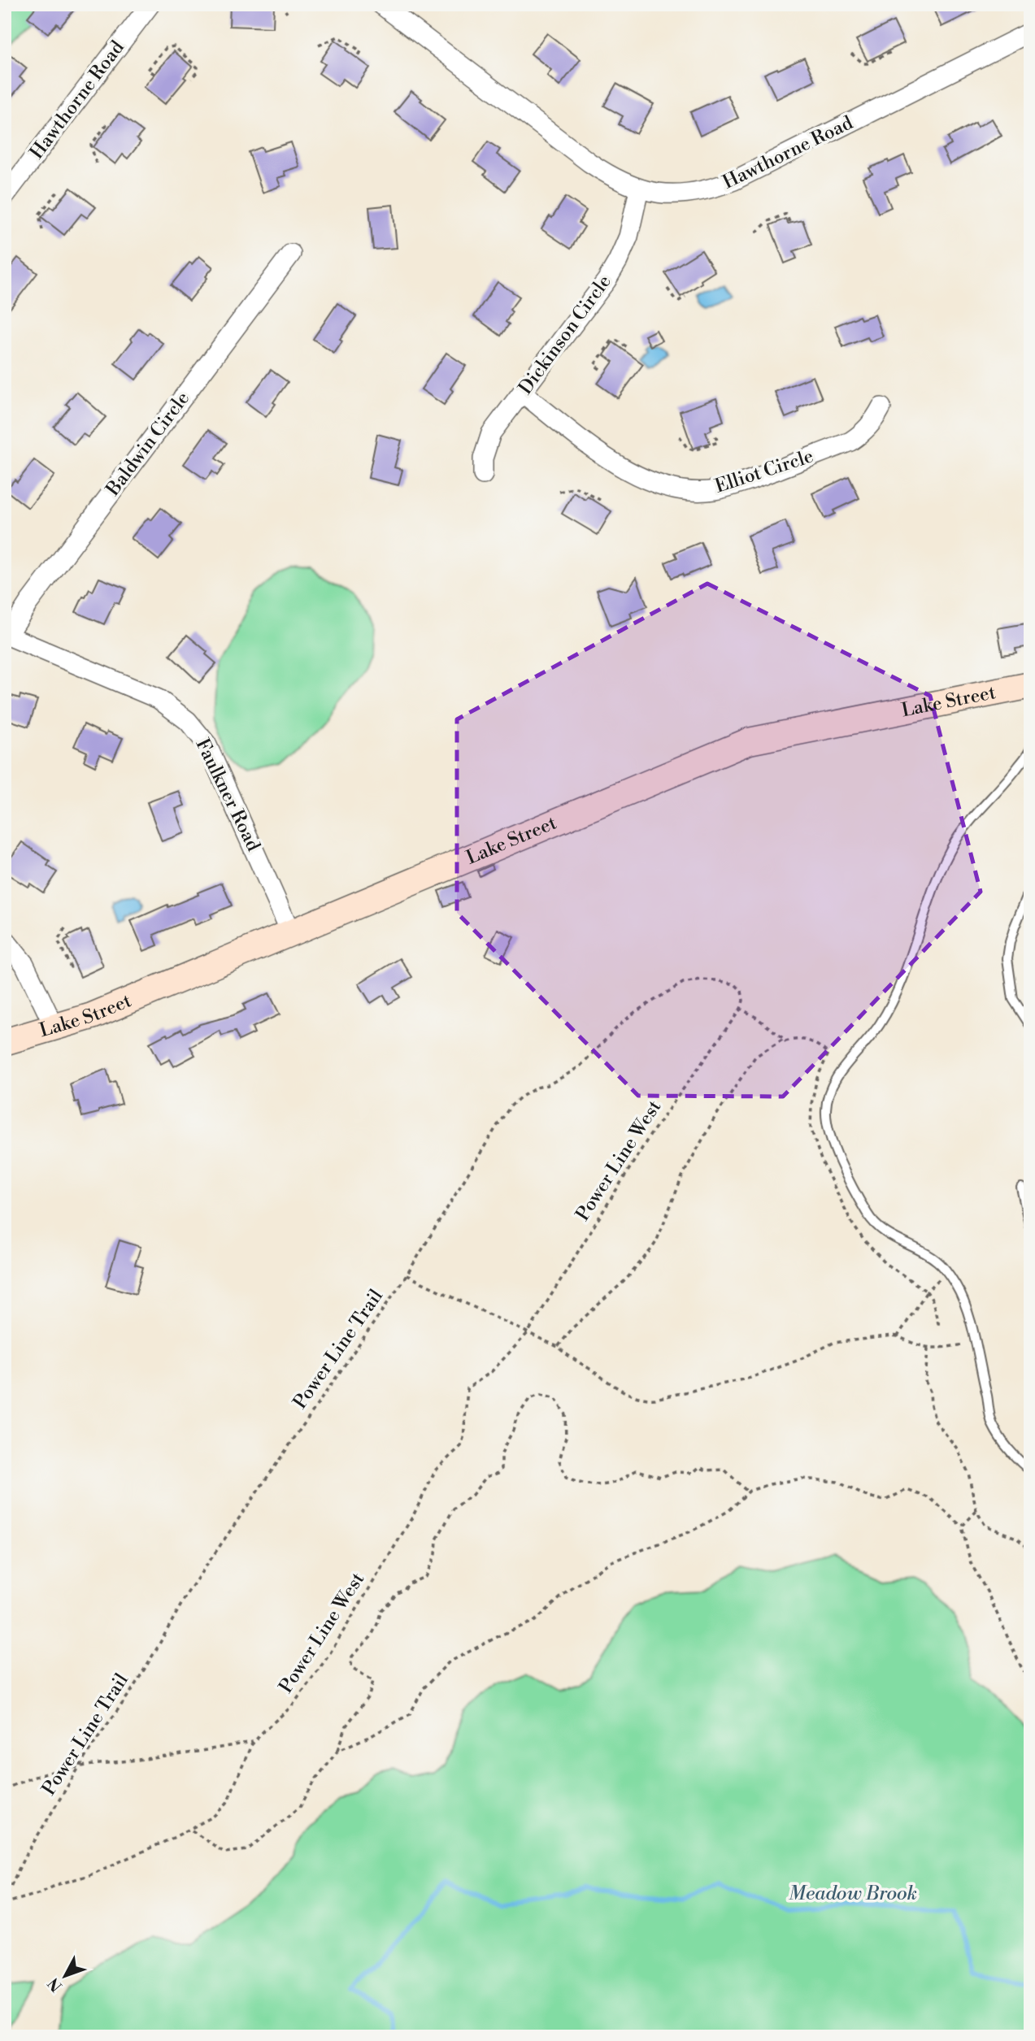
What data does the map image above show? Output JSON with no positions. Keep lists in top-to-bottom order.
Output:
{
  "streets": {
    "main road": ["Lake Street"],
    "street": [
      "Hawthorne Road",
      "Dickinson Circle",
      "Baldwin Circle",
      "Elliot Circle",
      "Faulkner Road"
    ],
    "path": ["Power Line West", "Power Line Trail"]
  },
  "crossings": [
    ["Hawthorne Road", "Dickinson Circle"],
    ["Dickinson Circle", "Elliot Circle"],
    ["Baldwin Circle", "Faulkner Road"],
    ["Lake Street", "Faulkner Road"],
    ["Power Line West", "Power Line Trail"]
  ],
  "water": ["Meadow Brook"],
  "north": "bottom left"
}
